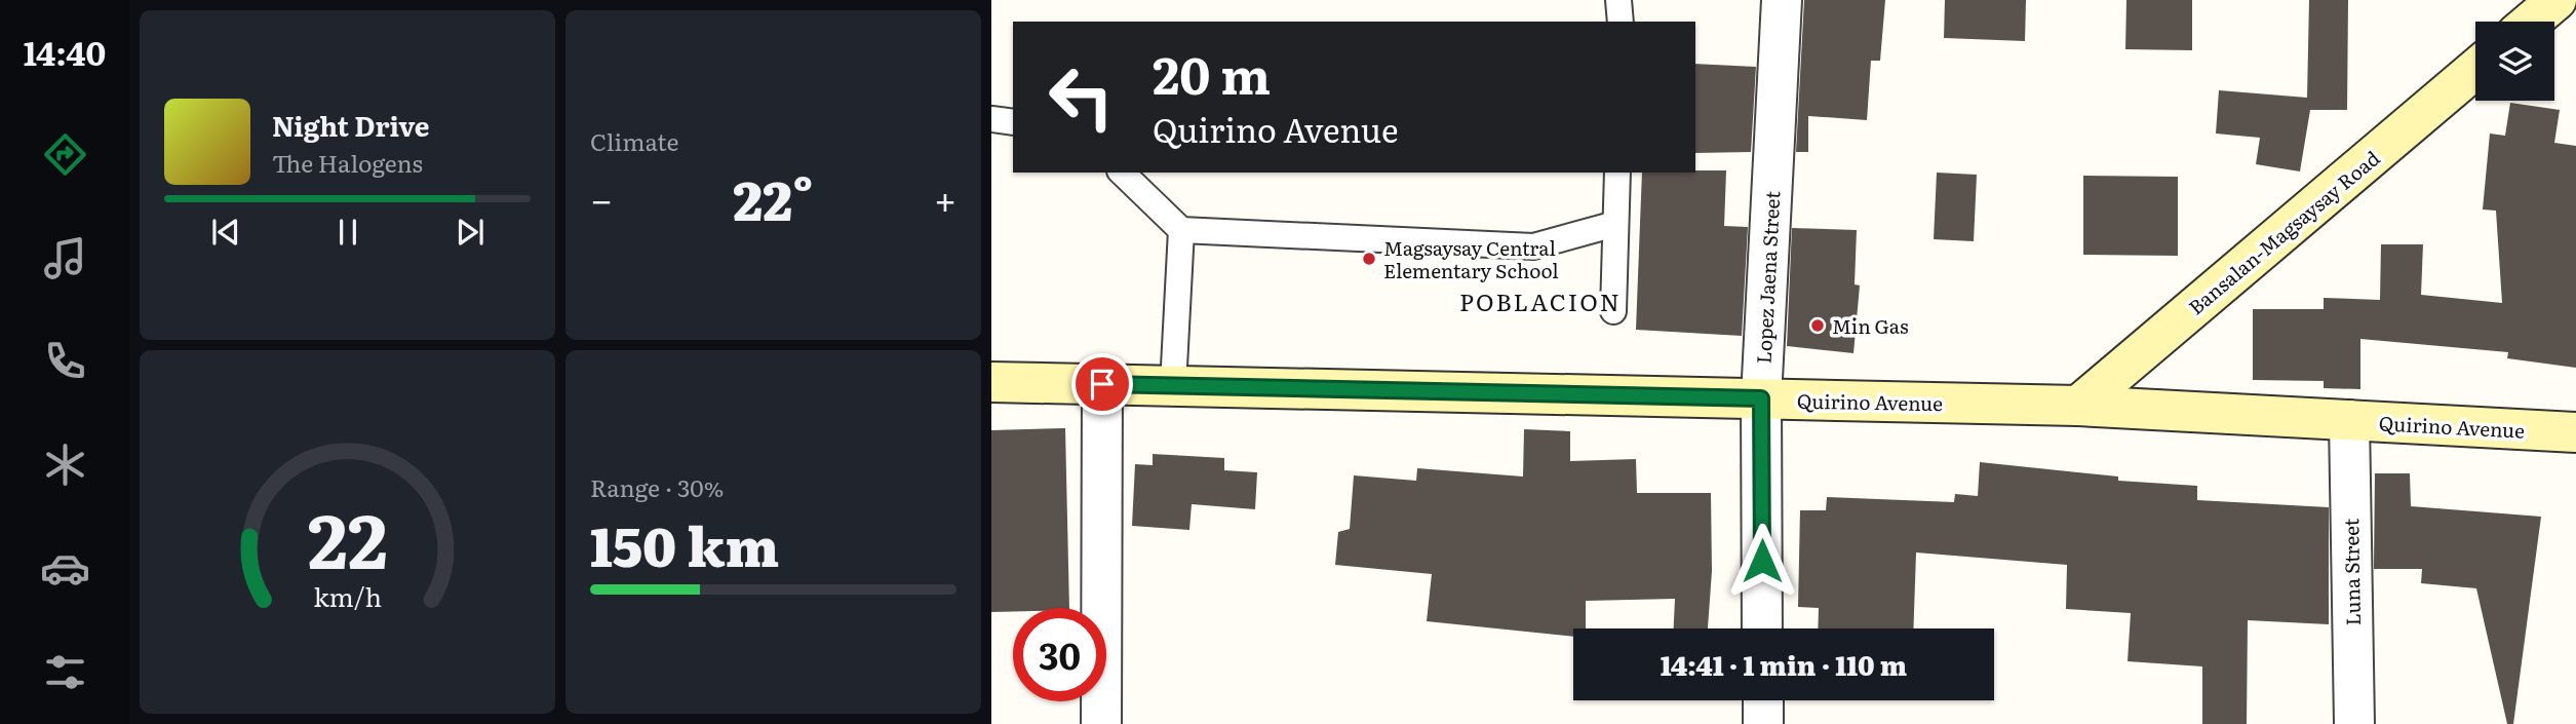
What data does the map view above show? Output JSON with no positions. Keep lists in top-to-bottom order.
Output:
{
  "streets": {
    "main road": ["Bansalan-Magsaysay Road", "Quirino Avenue"],
    "street": ["Lopez Jaena Street", "Luna Street"]
  },
  "crossings": [
    ["Bansalan-Magsaysay Road", "Quirino Avenue"],
    ["Lopez Jaena Street", "Quirino Avenue"],
    ["Quirino Avenue", "Luna Street"]
  ],
  "districts": ["POBLACION"],
  "places": ["Magsaysay Central Elementary School", "Min Gas"],
  "page": {
    "tabs": "14:40",
    "tile": [
      "Climate",
      ["Range · 30%", "150 km"]
    ],
    "turn": ["20 m", "Quirino Avenue"],
    "song": ["Night Drive", "The Halogens"],
    "heat": ["−", "22°", "+"],
    "limit": "30",
    "trip": "14:41 · 1 min · 110 m",
    "gauge": ["22", "km/h"]
  }
}
